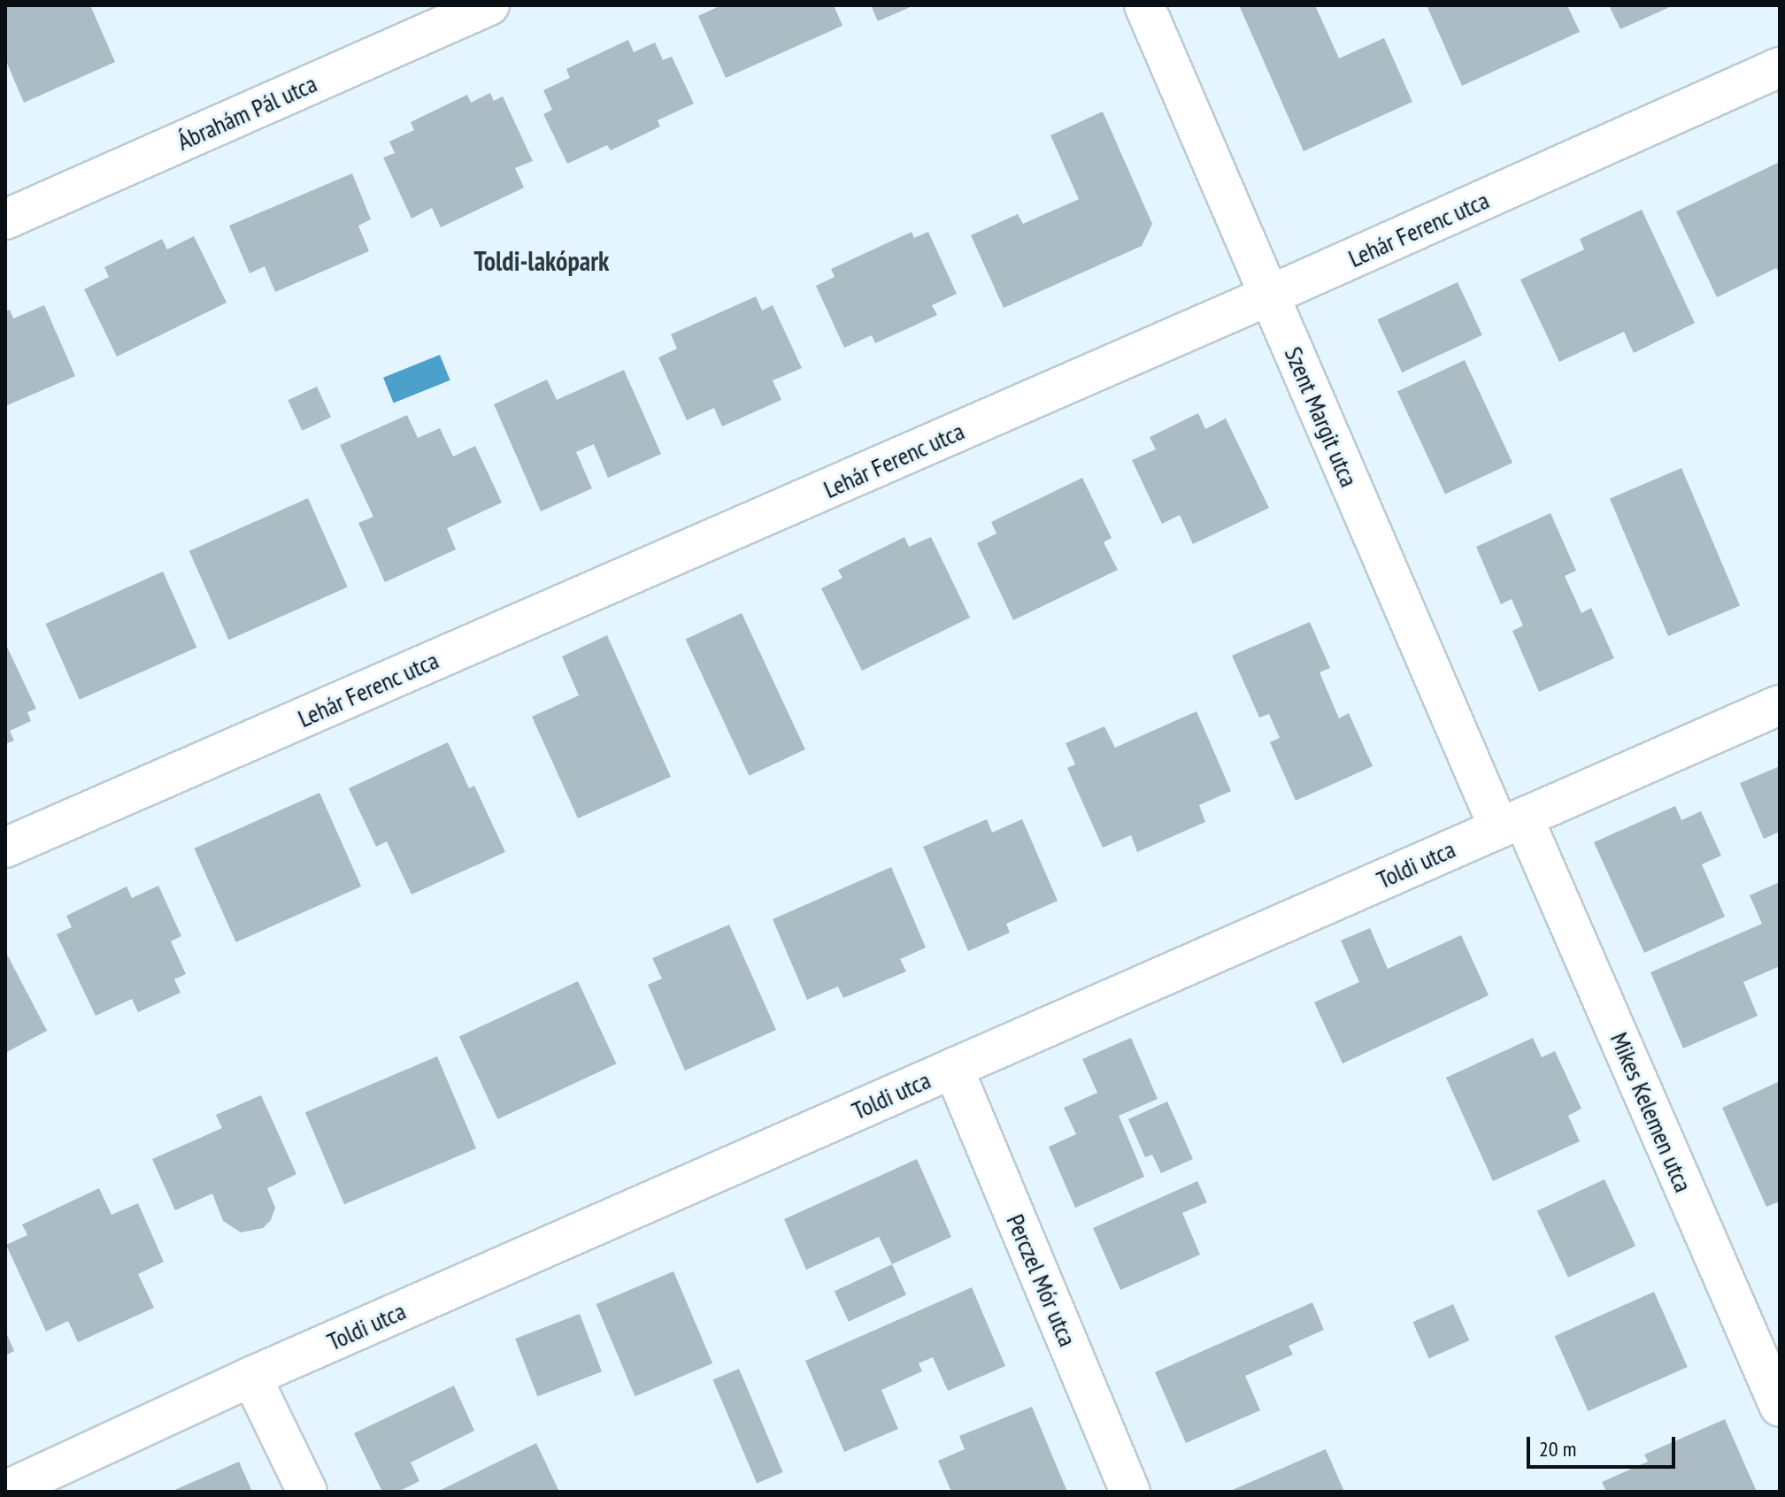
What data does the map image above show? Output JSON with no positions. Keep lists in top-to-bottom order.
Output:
{
  "streets": {
    "street": [
      "Ábrahám Pál utca",
      "Lehár Ferenc utca",
      "Szent Margit utca",
      "Toldi utca",
      "Mikes Kelemen utca",
      "Perczel Mór utca"
    ]
  },
  "crossings": [
    ["Lehár Ferenc utca", "Szent Margit utca"],
    ["Szent Margit utca", "Toldi utca"],
    ["Szent Margit utca", "Mikes Kelemen utca"],
    ["Toldi utca", "Mikes Kelemen utca"],
    ["Toldi utca", "Perczel Mór utca"]
  ],
  "districts": ["Toldi-lakópark"],
  "scale_bar": "20 m"
}
